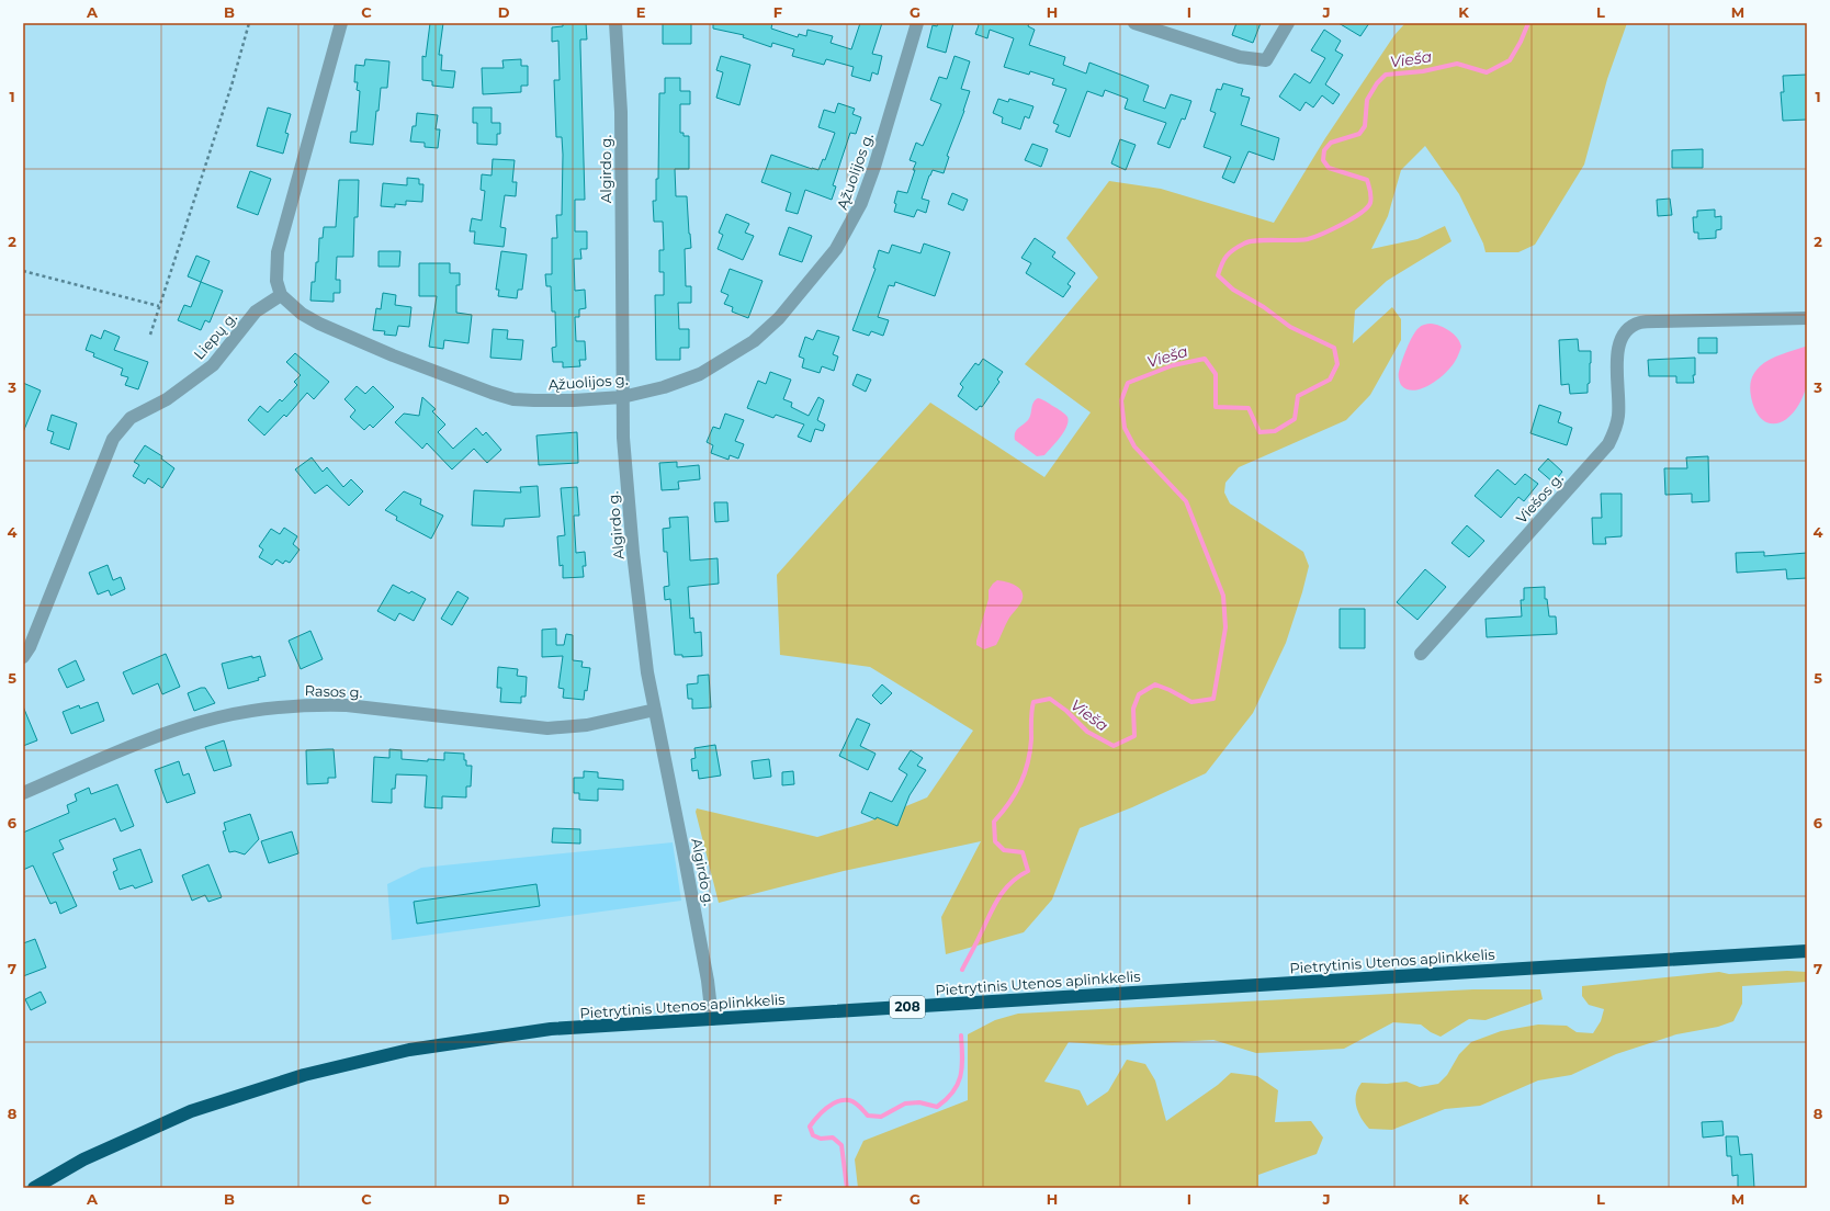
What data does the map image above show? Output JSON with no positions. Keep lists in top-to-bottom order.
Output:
{
  "streets": {
    "highway": ["Pietrytinis Utenos aplinkkelis", "208"],
    "street": [
      "Algirdo g.",
      "Ąžuolijos g.",
      "Liepų g.",
      "Viešos g.",
      "Rasos g."
    ]
  },
  "crossings": [
    ["Algirdo g.", "Ąžuolijos g."],
    ["Algirdo g.", "Rasos g."],
    ["Algirdo g.", "Pietrytinis Utenos aplinkkelis"],
    ["Ąžuolijos g.", "Liepų g."]
  ],
  "water": ["Vieša"],
  "grid": {
    "columns": [
      "A",
      "B",
      "C",
      "D",
      "E",
      "F",
      "G",
      "H",
      "I",
      "J",
      "K",
      "L",
      "M"
    ],
    "rows": [
      "1",
      "2",
      "3",
      "4",
      "5",
      "6",
      "7",
      "8"
    ]
  }
}
